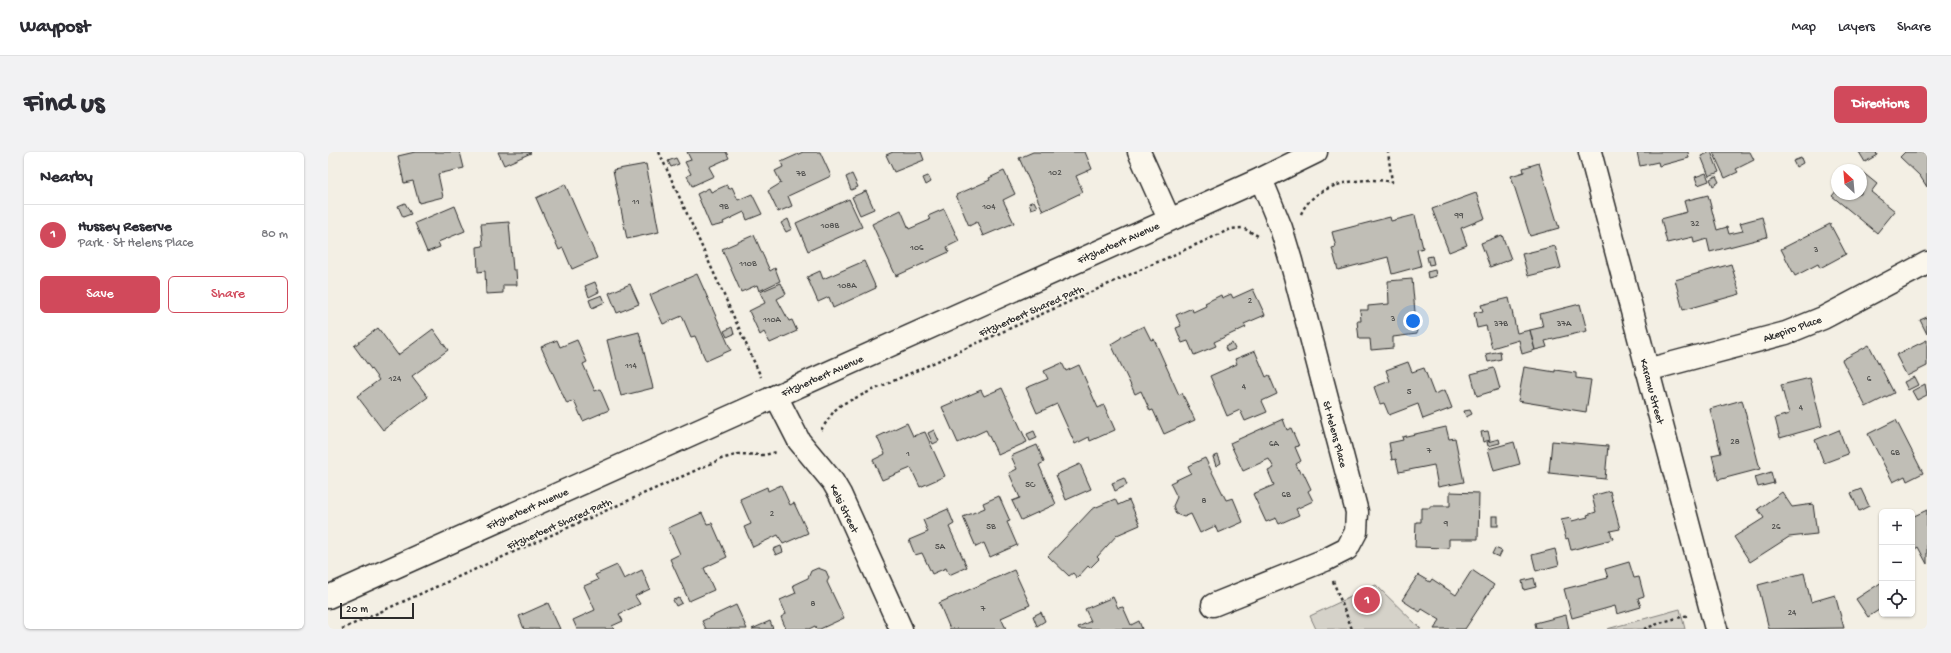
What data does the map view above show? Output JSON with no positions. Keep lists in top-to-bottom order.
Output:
{
  "streets": {
    "street": [
      "Fitzherbert Avenue",
      "Akepiro Place",
      "Karamu Street",
      "St Helens Place",
      "Kelsi Street"
    ],
    "path": ["Fitzherbert Shared Path"]
  },
  "crossings": [
    ["Fitzherbert Avenue", "St Helens Place"],
    ["Fitzherbert Avenue", "Kelsi Street"],
    ["Akepiro Place", "Karamu Street"]
  ],
  "house_numbers": [
    "102",
    "7B",
    "11",
    "9B",
    "104",
    "99",
    "32",
    "108B",
    "106",
    "3",
    "110B",
    "108A",
    "2",
    "3",
    "110A",
    "37B",
    "37A",
    "114",
    "124",
    "6",
    "4",
    "5",
    "4",
    "28",
    "6A",
    "7",
    "6B",
    "1",
    "5C",
    "6B",
    "8",
    "2",
    "9",
    "5B",
    "26",
    "5A",
    "8",
    "7",
    "24"
  ],
  "scale_bar": "20 m",
  "north": "top left",
  "page": {
    "header": "Waypost",
    "nav": ["Map", "Layers", "Share"],
    "buttons": [
      "Directions",
      ["Save", "Share"]
    ],
    "title": "Find us",
    "heading": "Nearby",
    "list": [
      {
        "mark": "1",
        "name": "Hussey Reserve",
        "note": "Park · St Helens Place",
        "value": "80 m"
      }
    ],
    "map_buttons": ["+", "−"],
    "pins": "1",
    "scale": "20 m"
  }
}
